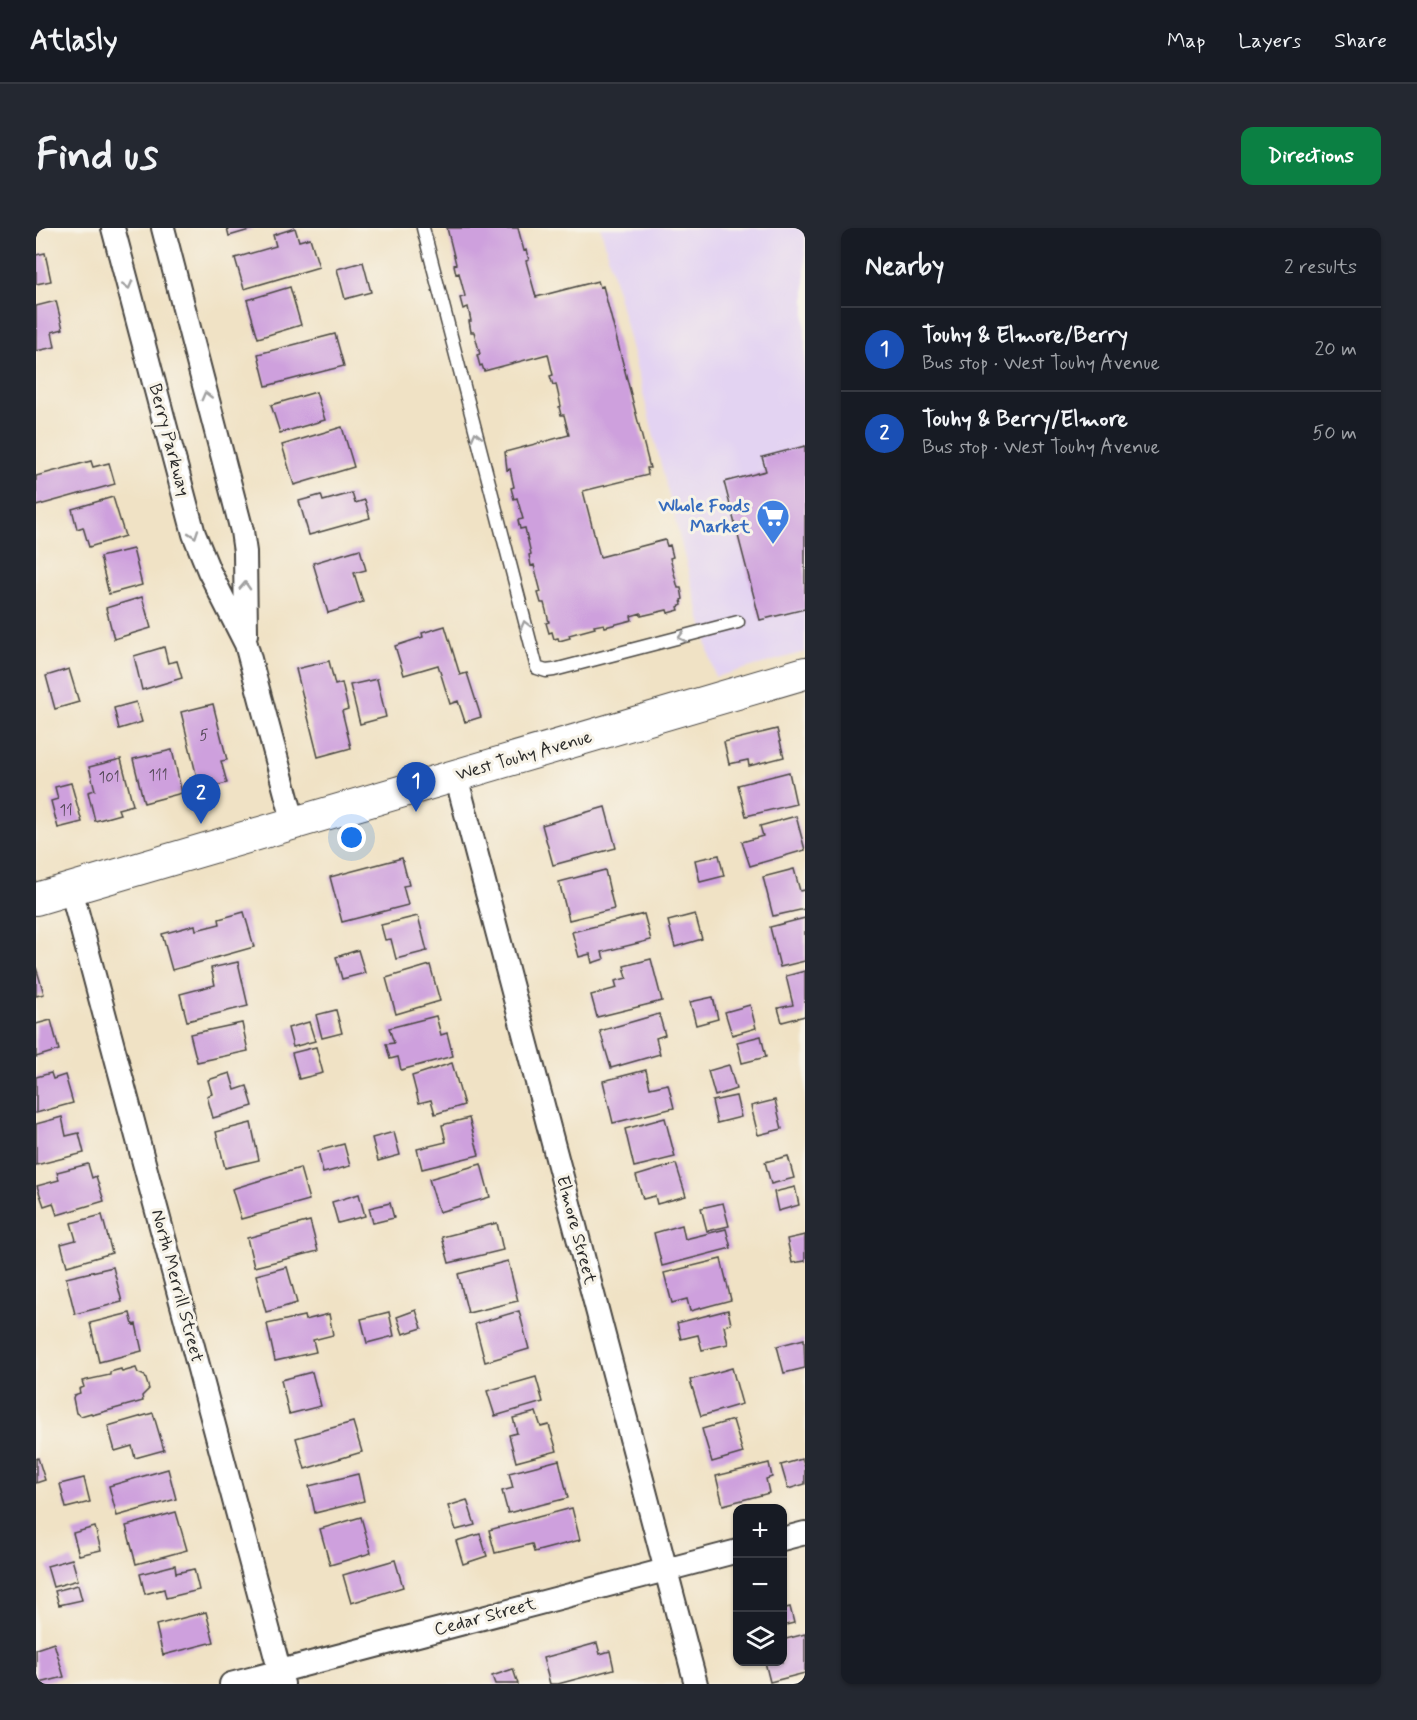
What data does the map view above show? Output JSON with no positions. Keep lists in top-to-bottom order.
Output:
{
  "streets": {
    "main road": ["West Touhy Avenue"],
    "street": [
      "Berry Parkway",
      "Elmore Street",
      "North Merrill Street",
      "Cedar Street"
    ]
  },
  "crossings": [
    ["Berry Parkway", "West Touhy Avenue"],
    ["West Touhy Avenue", "Elmore Street"],
    ["West Touhy Avenue", "North Merrill Street"],
    ["Elmore Street", "Cedar Street"],
    ["North Merrill Street", "Cedar Street"]
  ],
  "places": {
    "supermarket": ["Whole Foods Market"]
  },
  "house_numbers": [
    "5",
    "111",
    "101",
    "11"
  ],
  "page": {
    "header": "Atlasly",
    "nav": ["Map", "Layers", "Share"],
    "buttons": "Directions",
    "title": "Find us",
    "heading": ["Nearby", "2 results"],
    "list": [
      {
        "mark": "1",
        "name": "Touhy & Elmore/Berry",
        "note": "Bus stop · West Touhy Avenue",
        "value": "20 m"
      },
      {
        "mark": "2",
        "name": "Touhy & Berry/Elmore",
        "note": "Bus stop · West Touhy Avenue",
        "value": "50 m"
      }
    ],
    "pins": ["1", "2"],
    "map_buttons": ["+", "−"]
  }
}
